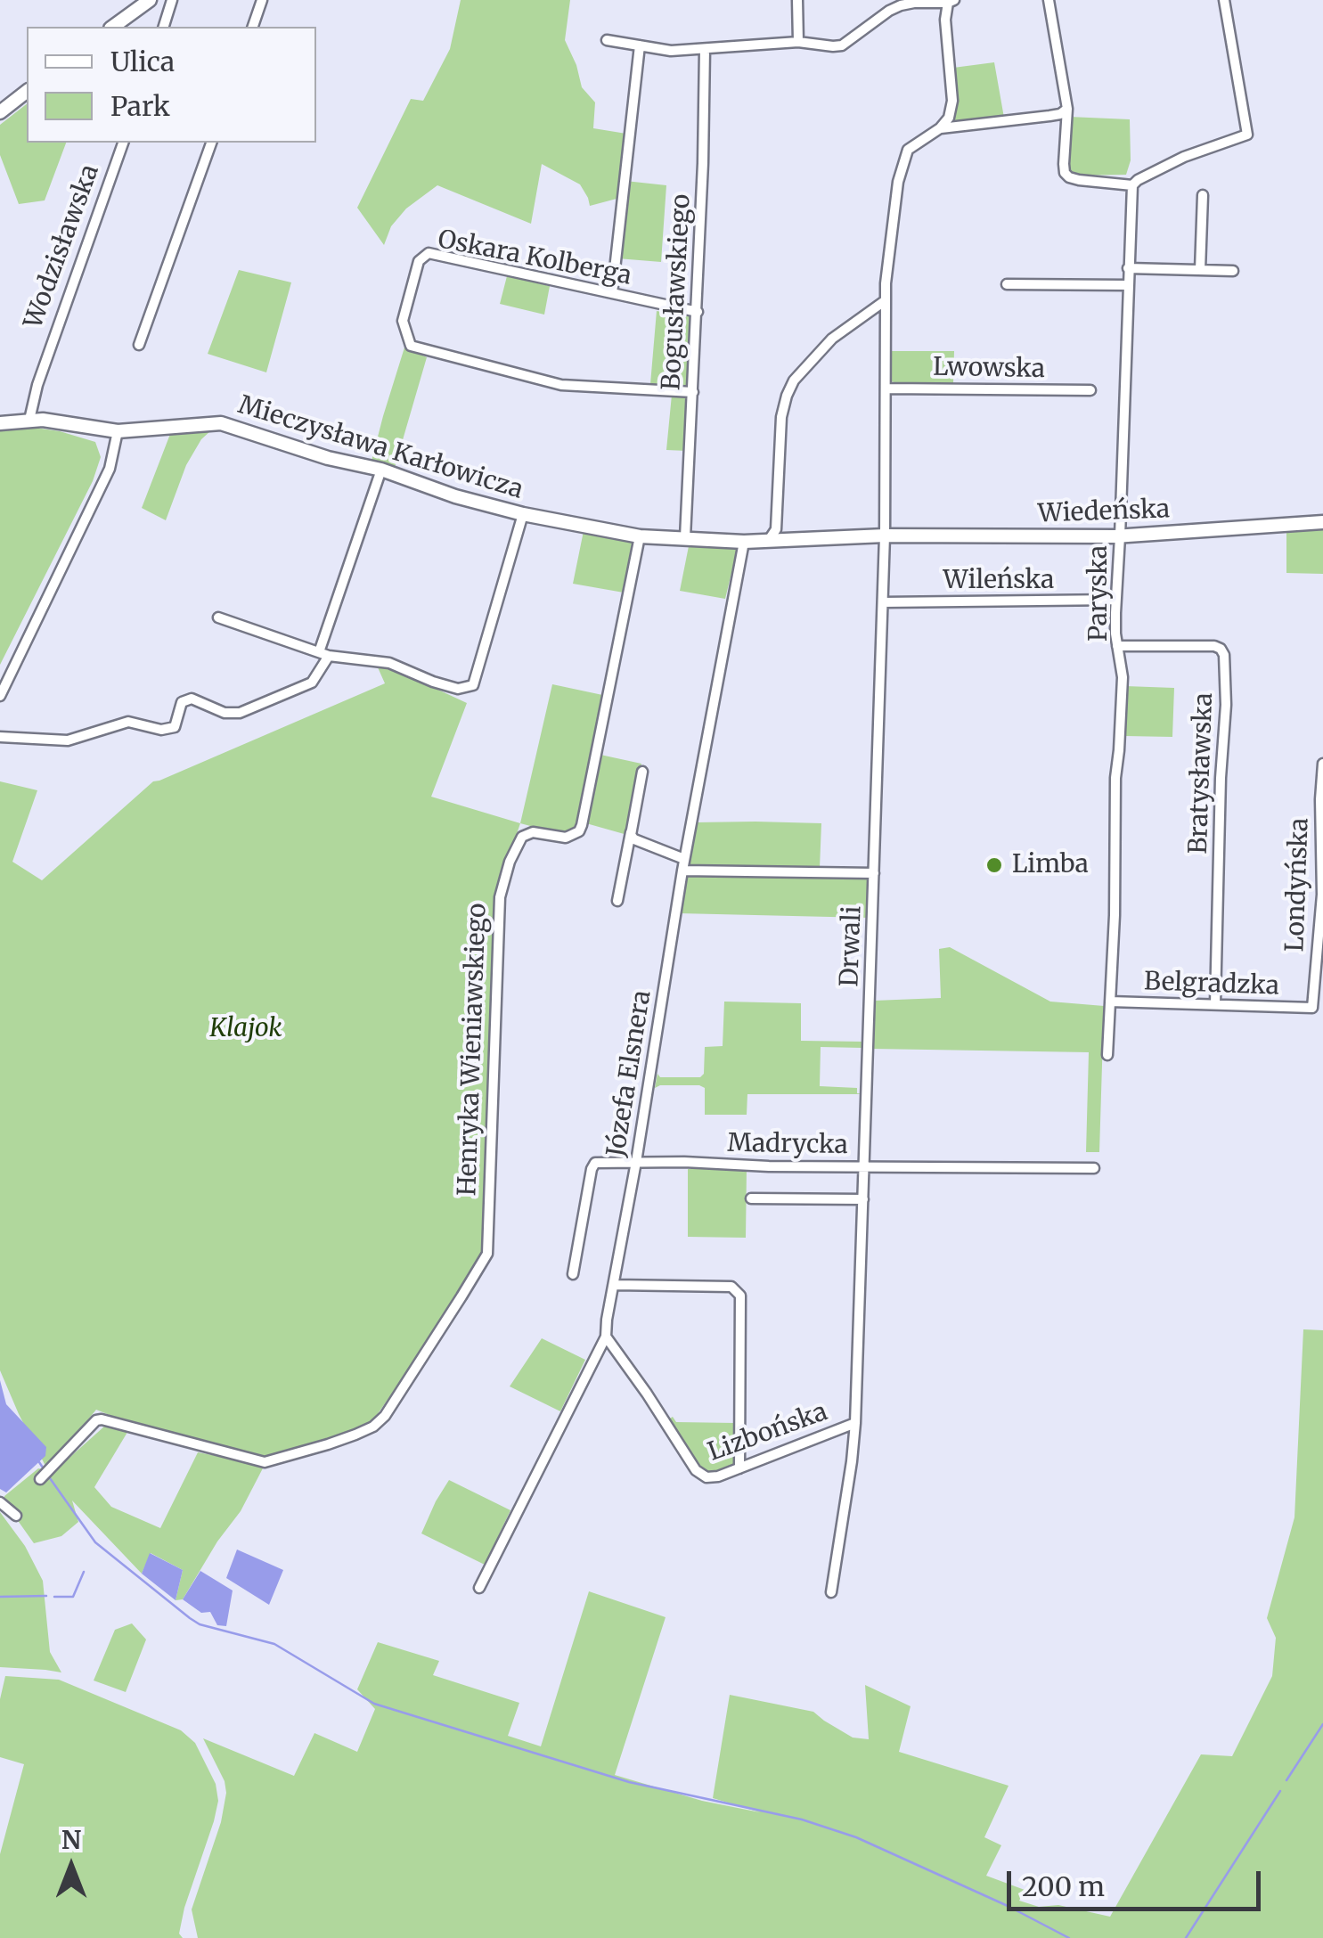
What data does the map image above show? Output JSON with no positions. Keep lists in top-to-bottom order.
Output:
{
  "streets": {
    "street": [
      "Wodzisławska",
      "Oskara Kolberga",
      "Bogusławskiego",
      "Lwowska",
      "Mieczysława Karłowicza",
      "Wiedeńska",
      "Wileńska",
      "Paryska",
      "Bratysławska",
      "Londyńska",
      "Drwali",
      "Belgradzka",
      "Henryka Wieniawskiego",
      "Józefa Elsnera",
      "Madrycka",
      "Lizbońska"
    ]
  },
  "crossings": [
    ["Wodzisławska", "Mieczysława Karłowicza"],
    ["Oskara Kolberga", "Bogusławskiego"],
    ["Lwowska", "Drwali"],
    ["Mieczysława Karłowicza", "Henryka Wieniawskiego"],
    ["Wiedeńska", "Paryska"],
    ["Wiedeńska", "Drwali"],
    ["Wileńska", "Paryska"],
    ["Wileńska", "Drwali"],
    ["Paryska", "Bratysławska"],
    ["Paryska", "Belgradzka"],
    ["Bratysławska", "Belgradzka"],
    ["Londyńska", "Belgradzka"],
    ["Drwali", "Madrycka"],
    ["Drwali", "Lizbońska"],
    ["Józefa Elsnera", "Madrycka"],
    ["Józefa Elsnera", "Lizbońska"]
  ],
  "parks": ["Klajok"],
  "places": ["Limba"],
  "legend": ["Ulica", "Park"],
  "scale_bar": "200 m",
  "north": "top"
}
